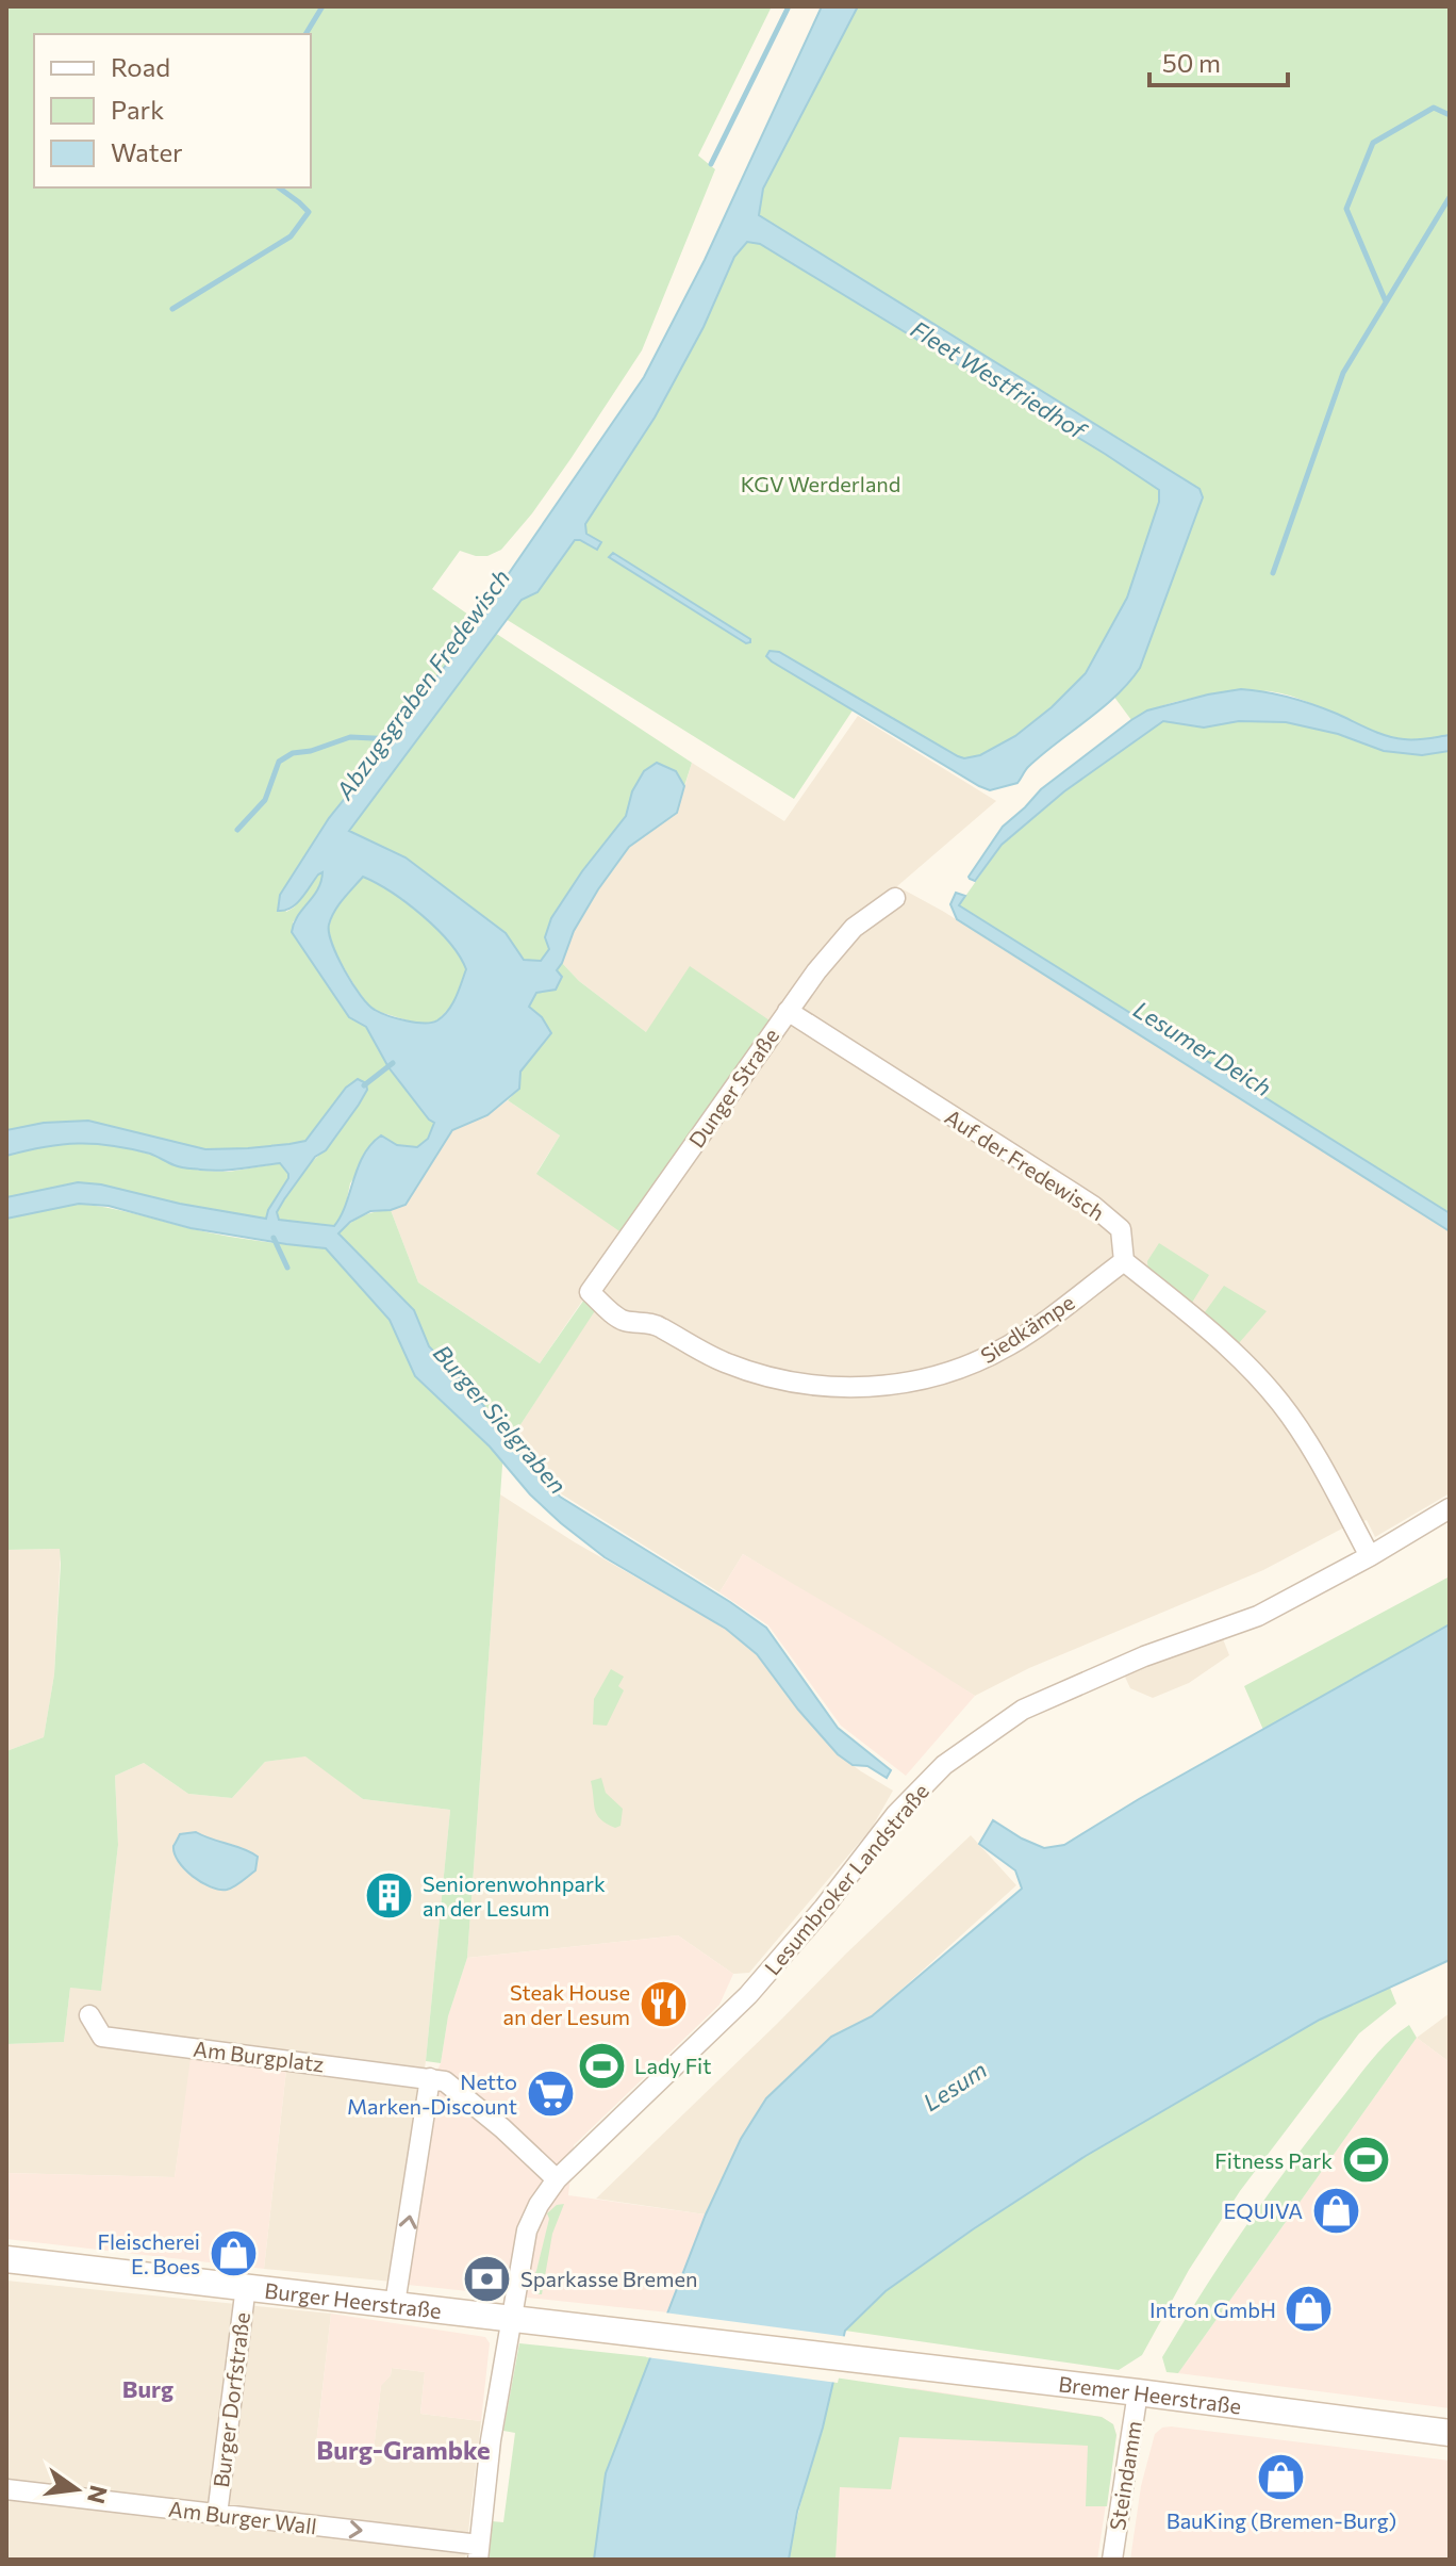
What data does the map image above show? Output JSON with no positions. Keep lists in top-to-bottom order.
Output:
{
  "streets": {
    "main road": ["Burger Heerstraße", "Bremer Heerstraße"],
    "street": [
      "Dunger Straße",
      "Auf der Fredewisch",
      "Siedkämpe",
      "Lesumbroker Landstraße",
      "Am Burgplatz",
      "Burger Dorfstraße",
      "Steindamm",
      "Am Burger Wall"
    ]
  },
  "crossings": [
    ["Dunger Straße", "Auf der Fredewisch"],
    ["Dunger Straße", "Siedkämpe"],
    ["Auf der Fredewisch", "Siedkämpe"],
    ["Lesumbroker Landstraße", "Am Burgplatz"],
    ["Lesumbroker Landstraße", "Burger Heerstraße"],
    ["Lesumbroker Landstraße", "Am Burger Wall"],
    ["Burger Heerstraße", "Bremer Heerstraße"],
    ["Burger Heerstraße", "Burger Dorfstraße"],
    ["Bremer Heerstraße", "Steindamm"],
    ["Burger Dorfstraße", "Am Burger Wall"]
  ],
  "one_way": ["Am Burger Wall"],
  "districts": ["Burg", "Burg-Grambke"],
  "water": [
    "Fleet Westfriedhof",
    "Abzugsgraben Fredewisch",
    "Lesumer Deich",
    "Burger Sielgraben",
    "Lesum"
  ],
  "parks": ["KGV Werderland"],
  "places": {
    "building": ["Seniorenwohnpark an der Lesum"],
    "restaurant": ["Steak House an der Lesum"],
    "sports": ["Lady Fit", "Fitness Park"],
    "supermarket": ["Netto Marken-Discount"],
    "shop": [
      "EQUIVA",
      "Fleischerei E. Boes",
      "Intron GmbH",
      "BauKing (Bremen-Burg)"
    ],
    "bank": ["Sparkasse Bremen"]
  },
  "legend": ["Road", "Park", "Water"],
  "scale_bar": "50 m",
  "north": "right"
}
